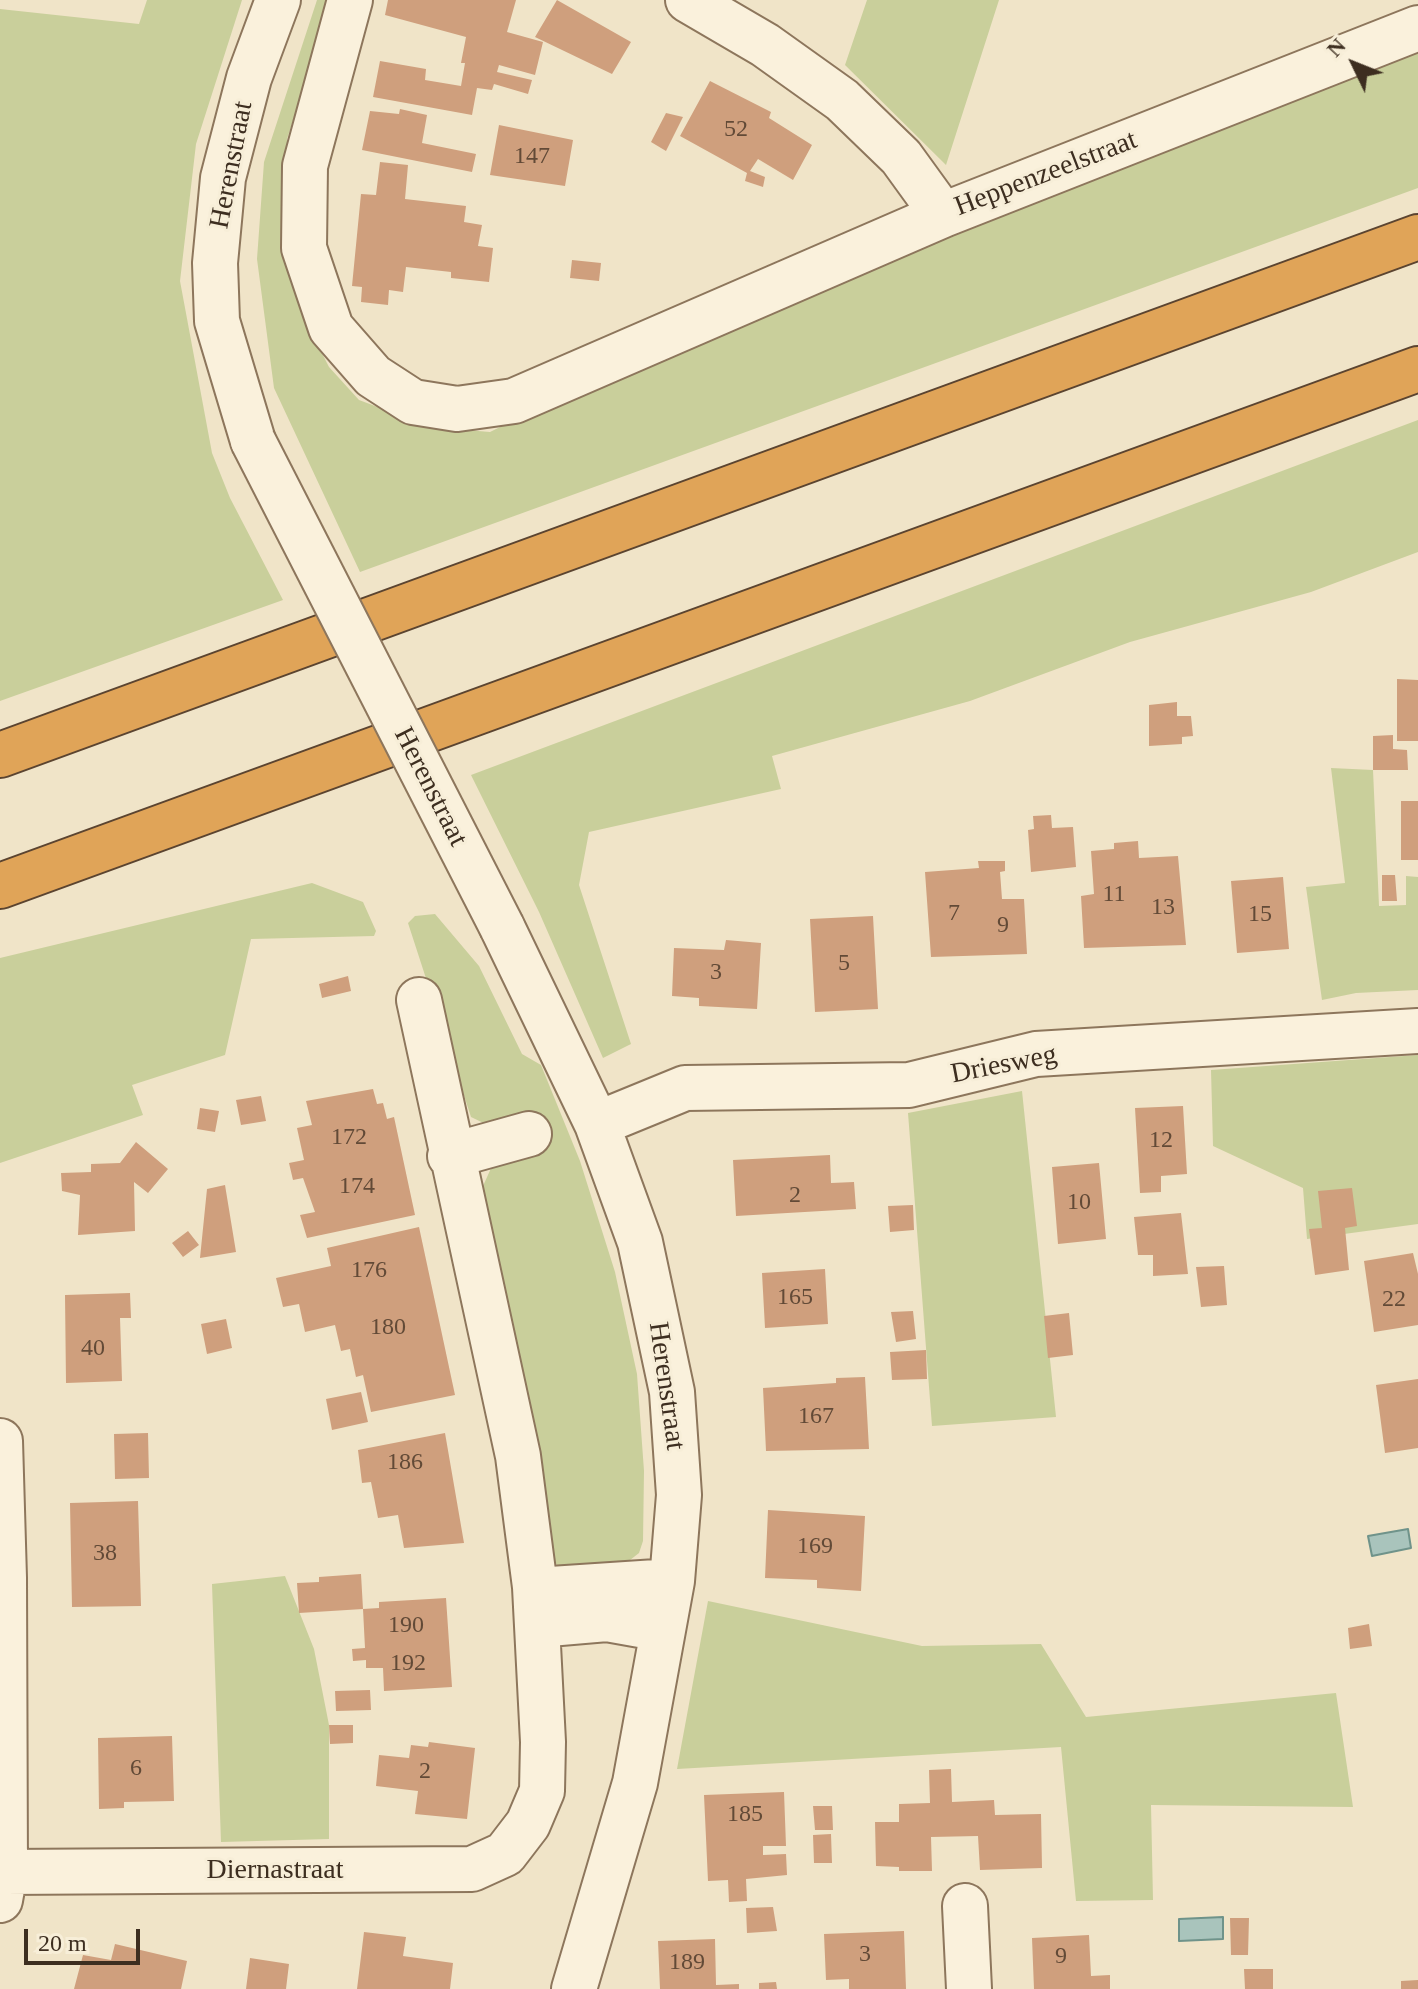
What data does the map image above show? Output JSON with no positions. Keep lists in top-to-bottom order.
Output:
{
  "streets": {
    "street": [
      "Herenstraat",
      "Heppenzeelstraat",
      "Driesweg",
      "Diernastraat"
    ]
  },
  "crossings": [
    ["Herenstraat", "Driesweg"]
  ],
  "house_numbers": [
    "52",
    "147",
    "11",
    "13",
    "7",
    "15",
    "9",
    "5",
    "3",
    "172",
    "12",
    "174",
    "2",
    "10",
    "176",
    "165",
    "22",
    "180",
    "40",
    "167",
    "186",
    "169",
    "38",
    "190",
    "192",
    "6",
    "2",
    "185",
    "3",
    "9",
    "189"
  ],
  "scale_bar": "20 m",
  "north": "top left"
}
